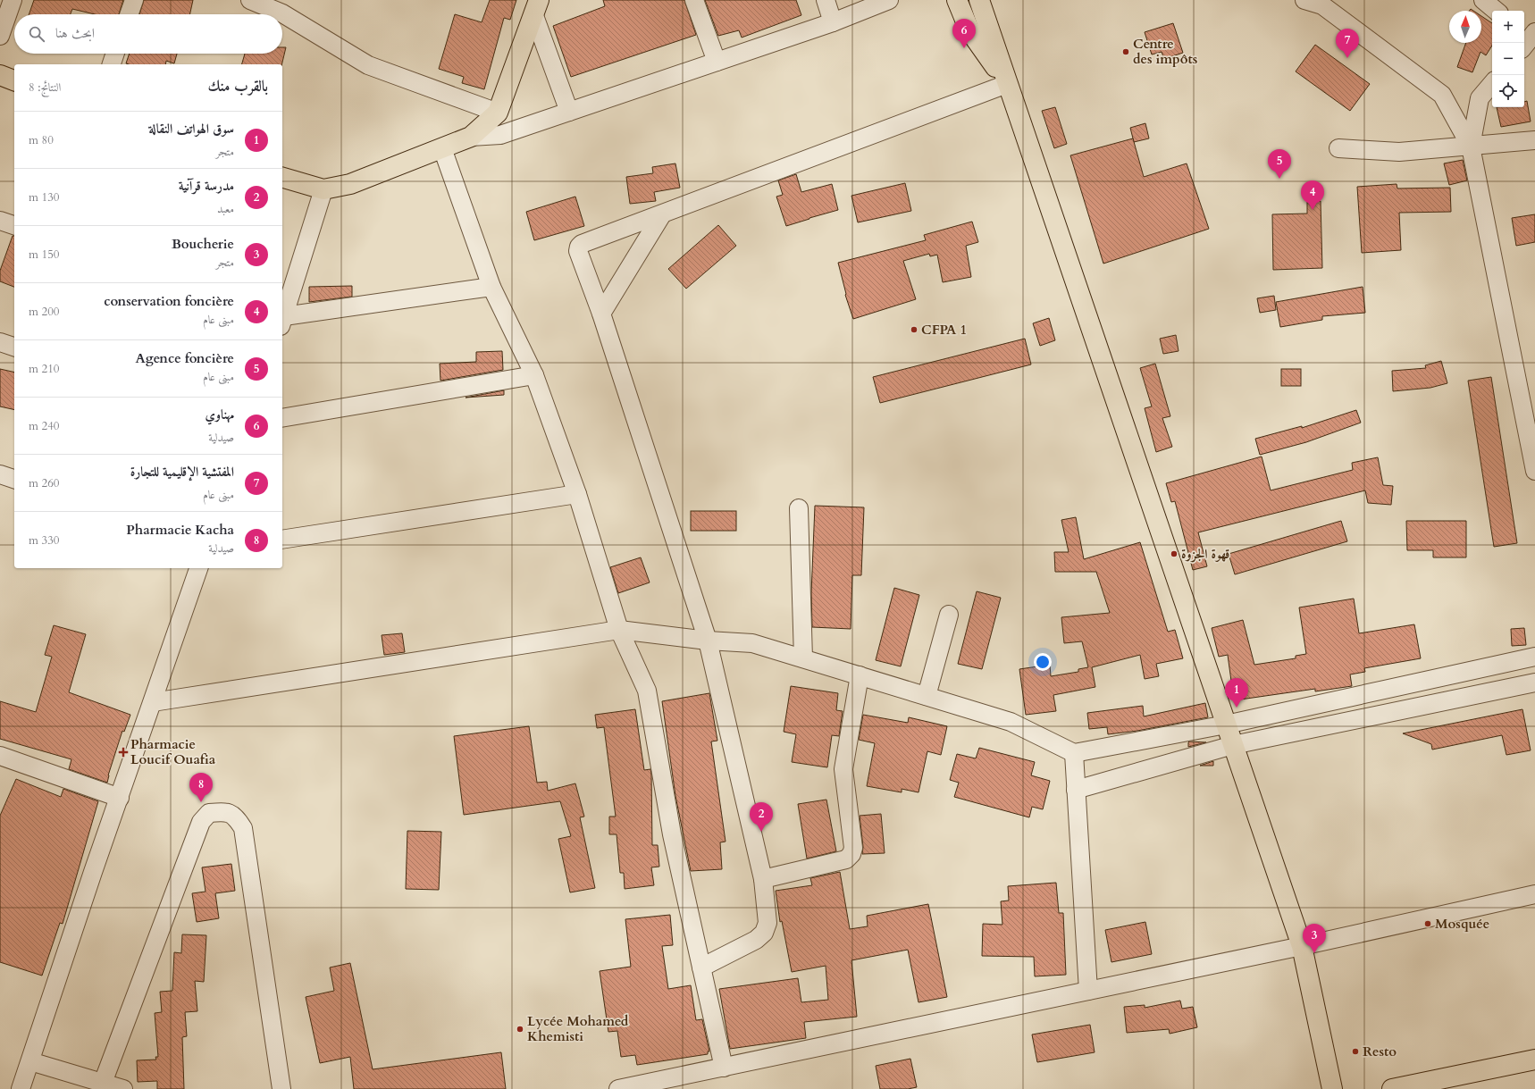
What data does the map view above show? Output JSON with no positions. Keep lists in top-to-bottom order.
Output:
{
  "places": {
    "other": [
      "Centre des impôts",
      "CFPA 1",
      "قهوة الجزوة",
      "Mosquée",
      "Lycée Mohamed Khemisti",
      "Resto"
    ],
    "health": ["Pharmacie Loucif Ouafia"]
  },
  "north": "top",
  "page": {
    "map_buttons": ["+", "−"],
    "search": "ابحث هنا",
    "pins": [
      "6",
      "7",
      "5",
      "4",
      "1",
      "8",
      "2",
      "3"
    ],
    "heading": ["بالقرب منك", "النتائج: 8"],
    "list": [
      {
        "mark": "1",
        "name": "سوق الهواتف النقالة",
        "note": "متجر",
        "value": "80 m"
      },
      {
        "mark": "2",
        "name": "مدرسة قرآنية",
        "note": "معبد",
        "value": "130 m"
      },
      {
        "mark": "3",
        "name": "Boucherie",
        "note": "متجر",
        "value": "150 m"
      },
      {
        "mark": "4",
        "name": "conservation foncière",
        "note": "مبنى عام",
        "value": "200 m"
      },
      {
        "mark": "5",
        "name": "Agence foncière",
        "note": "مبنى عام",
        "value": "210 m"
      },
      {
        "mark": "6",
        "name": "مهناوي",
        "note": "صيدلية",
        "value": "240 m"
      },
      {
        "mark": "7",
        "name": "المفتشية الإقليمية للتجارة",
        "note": "مبنى عام",
        "value": "260 m"
      },
      {
        "mark": "8",
        "name": "Pharmacie Kacha",
        "note": "صيدلية",
        "value": "330 m"
      }
    ]
  }
}
